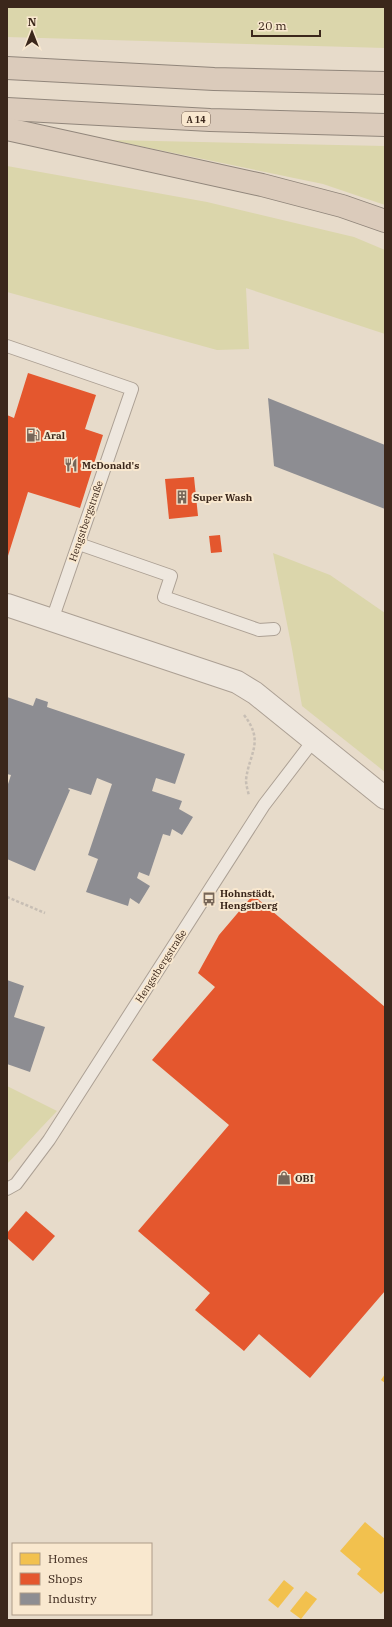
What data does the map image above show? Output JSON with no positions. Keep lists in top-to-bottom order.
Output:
{
  "streets": {
    "highway": ["A 14"],
    "lane": ["Hengstbergstraße"]
  },
  "places": {
    "fuel station": ["Aral"],
    "restaurant": ["McDonald's"],
    "building": ["Super Wash"],
    "bus stop": ["Hohnstädt, Hengstberg"],
    "shop": ["OBI"]
  },
  "legend": ["Homes", "Shops", "Industry"],
  "scale_bar": "20 m",
  "north": "top"
}
